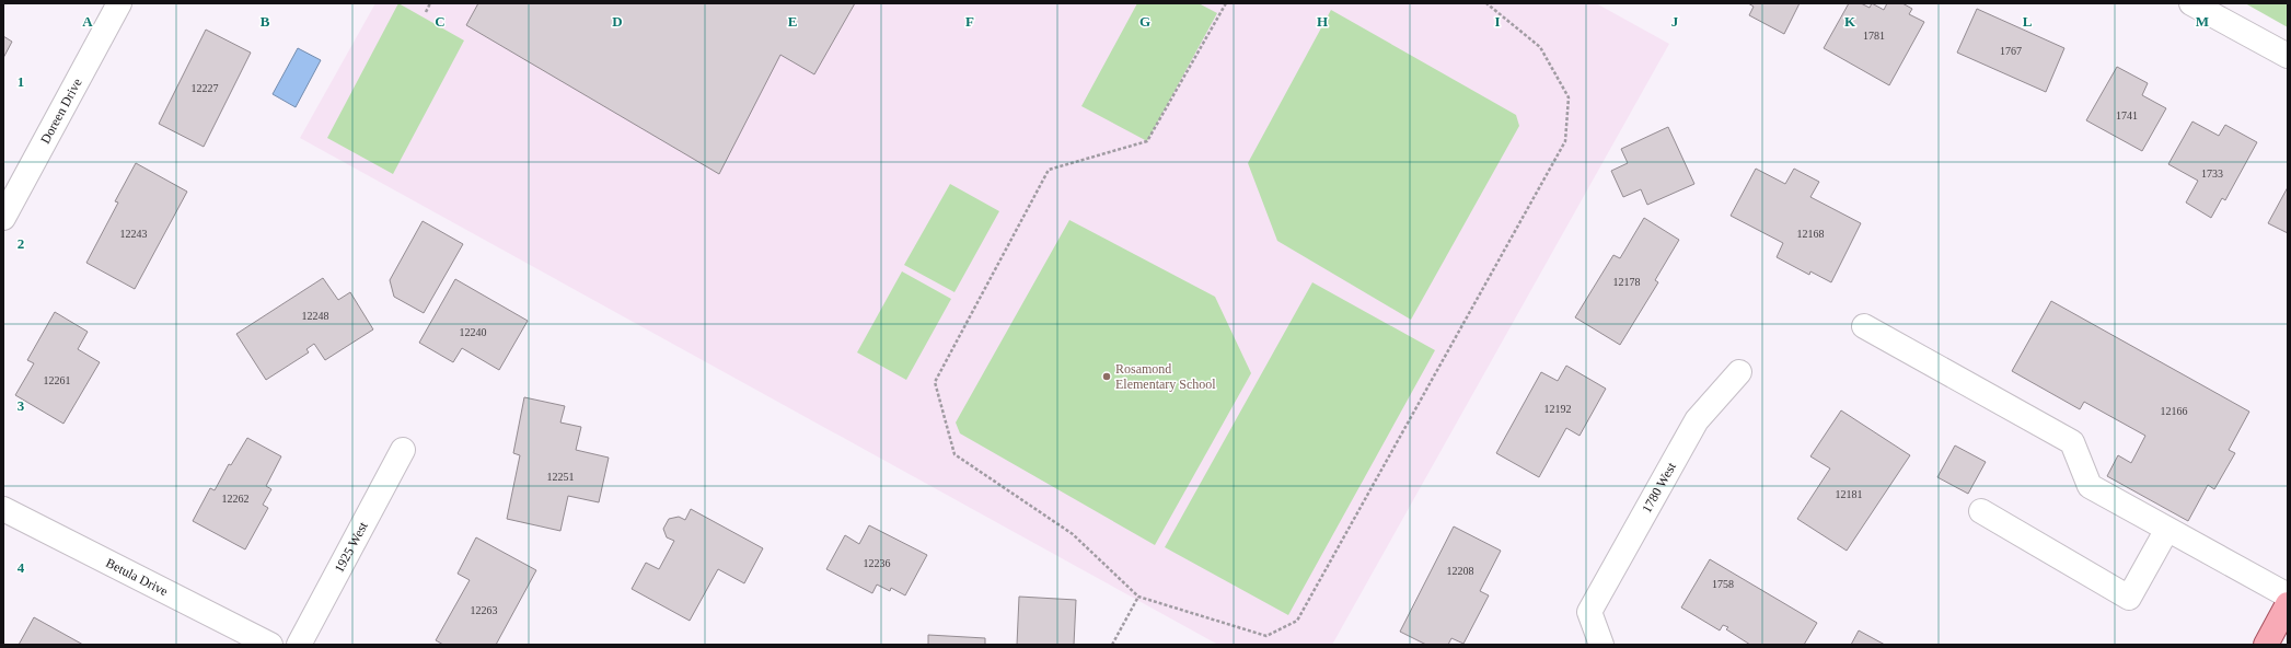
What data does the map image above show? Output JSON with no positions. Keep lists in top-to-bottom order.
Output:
{
  "streets": {
    "street": [
      "Doreen Drive",
      "1780 West",
      "1925 West",
      "Betula Drive"
    ]
  },
  "places": ["Rosamond Elementary School"],
  "house_numbers": [
    "1781",
    "1767",
    "12227",
    "1741",
    "1733",
    "12243",
    "12168",
    "12178",
    "12248",
    "12240",
    "12261",
    "12192",
    "12166",
    "12251",
    "12181",
    "12262",
    "12236",
    "12208",
    "1758",
    "12263"
  ],
  "grid": {
    "columns": [
      "A",
      "B",
      "C",
      "D",
      "E",
      "F",
      "G",
      "H",
      "I",
      "J",
      "K",
      "L",
      "M"
    ],
    "rows": [
      "1",
      "2",
      "3",
      "4"
    ]
  }
}
